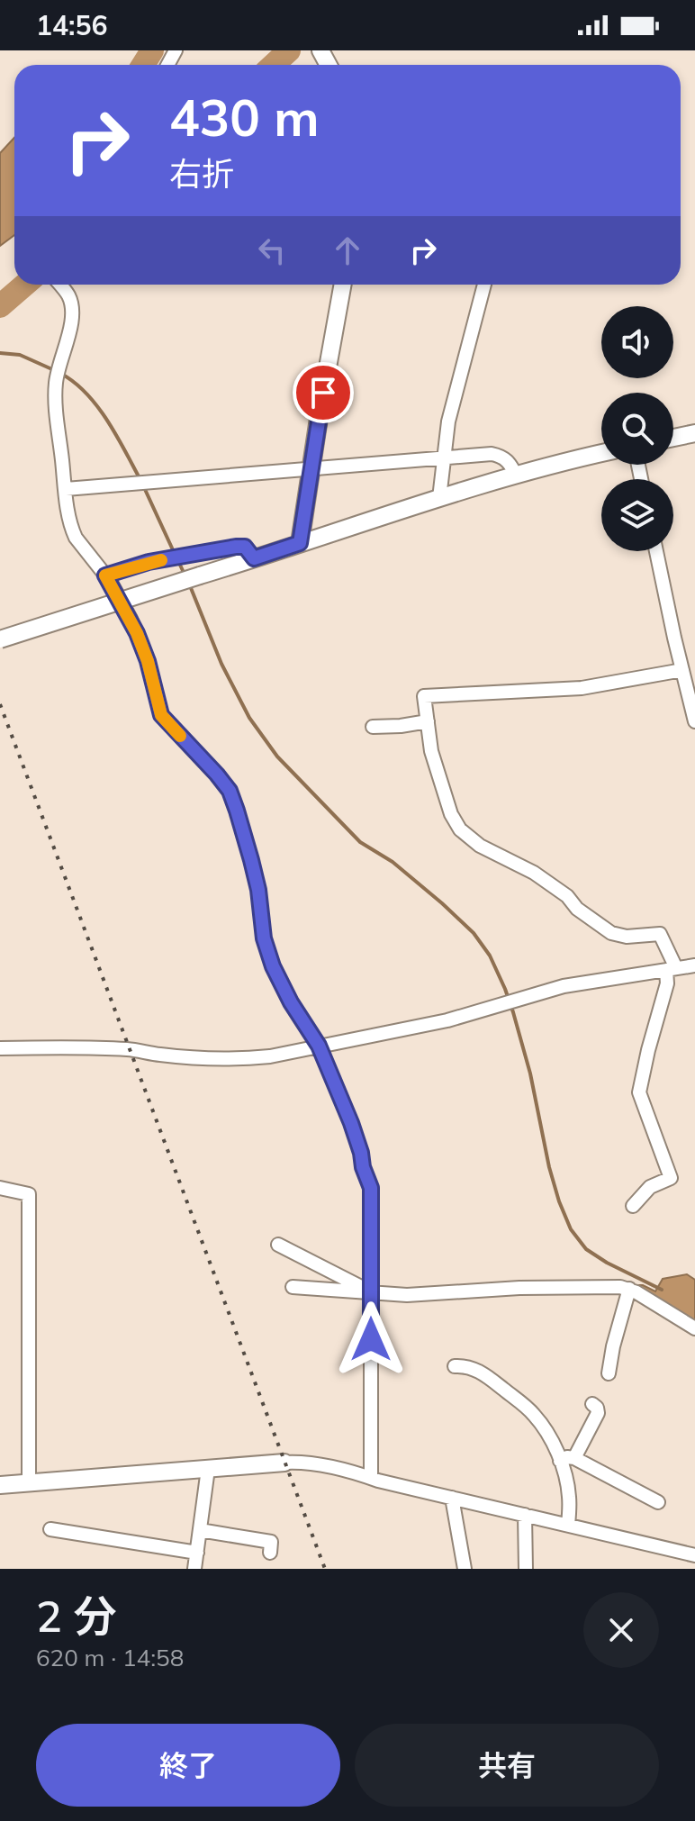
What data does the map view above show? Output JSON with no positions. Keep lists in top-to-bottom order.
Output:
{
  "page": {
    "status": "14:56",
    "turn": ["430 m", "右折"],
    "heading": ["2 分", "620 m · 14:58"],
    "buttons": ["終了", "共有"]
  }
}
